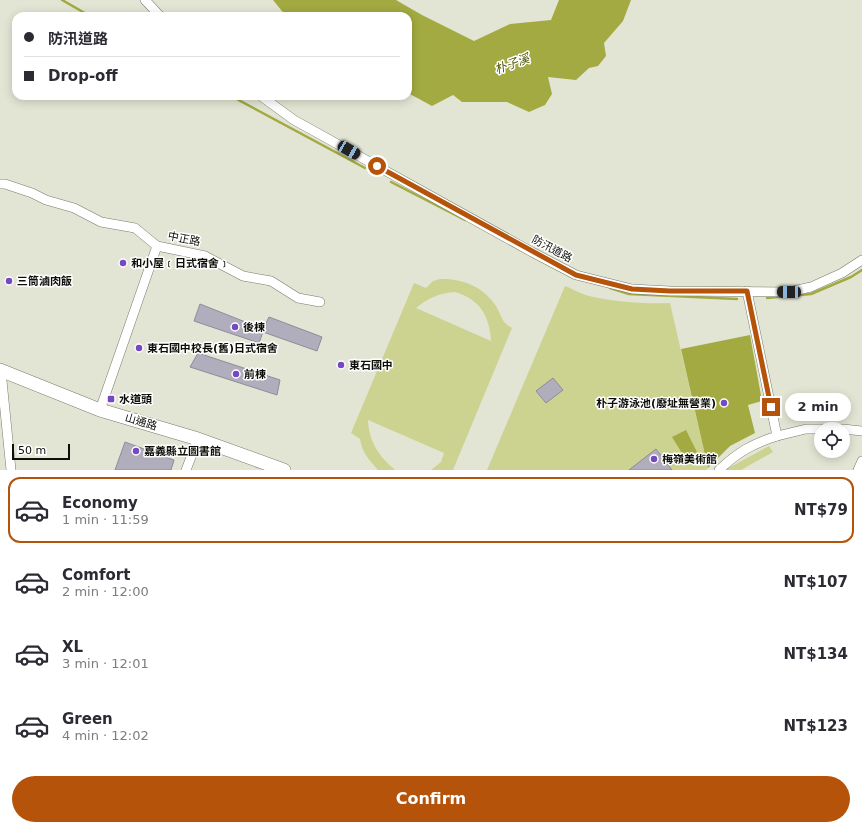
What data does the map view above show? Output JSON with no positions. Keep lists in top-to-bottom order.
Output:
{
  "streets": {
    "main road": ["山通路"],
    "street": ["中正路", "防汛道路"]
  },
  "water": ["朴子溪"],
  "places": {
    "other": [
      "和小屋﹝日式宿舍﹞",
      "三筒滷肉飯",
      "後棟",
      "東石國中校長(舊)日式宿舍",
      "東石國中",
      "前棟",
      "朴子游泳池(廢址無營業)",
      "嘉義縣立圖書館",
      "梅嶺美術館"
    ],
    "transit": ["水道頭"]
  },
  "scale_bar": "50 m",
  "page": {
    "banner": ["防汛道路", "Drop-off"],
    "bubble": "2 min",
    "scale": "50 m",
    "list": [
      {
        "name": "Economy",
        "note": "1 min · 11:59",
        "value": "NT$79"
      },
      {
        "name": "Comfort",
        "note": "2 min · 12:00",
        "value": "NT$107"
      },
      {
        "name": "XL",
        "note": "3 min · 12:01",
        "value": "NT$134"
      },
      {
        "name": "Green",
        "note": "4 min · 12:02",
        "value": "NT$123"
      }
    ],
    "buttons": "Confirm"
  }
}
